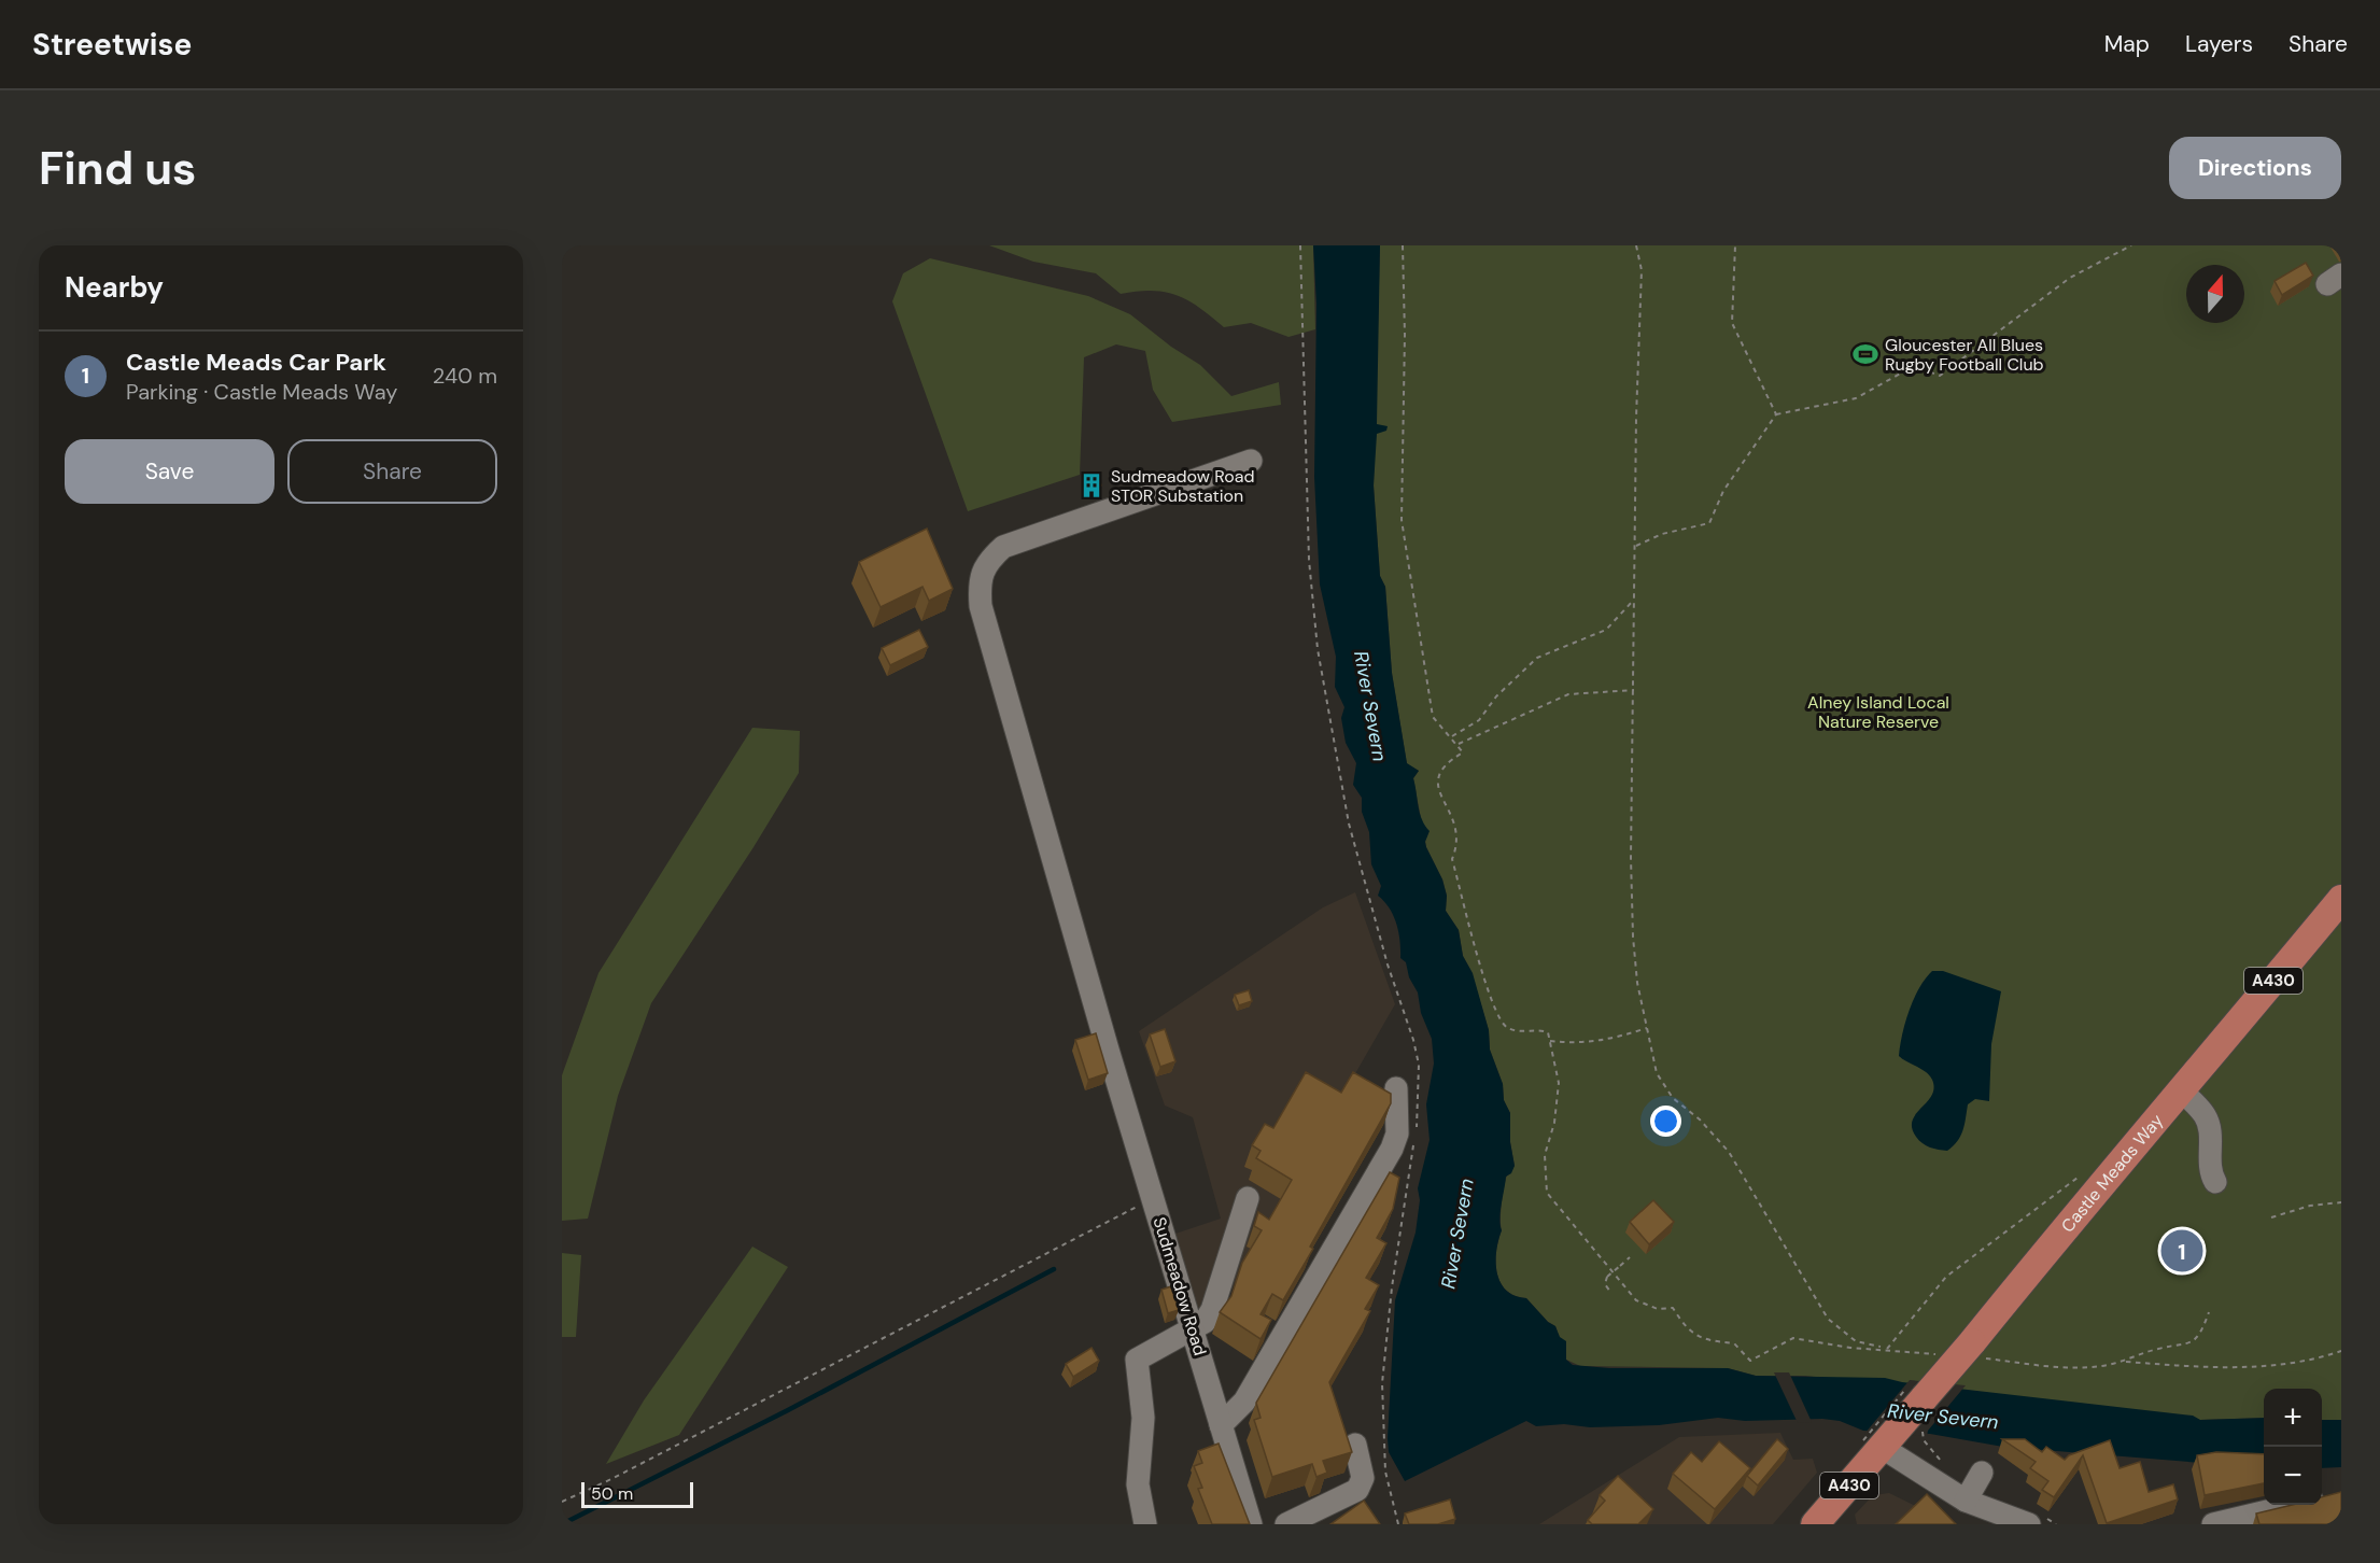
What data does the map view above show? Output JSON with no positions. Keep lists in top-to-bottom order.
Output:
{
  "streets": {
    "main road": ["A430", "Castle Meads Way"],
    "street": ["Sudmeadow Road"]
  },
  "crossings": [
    ["A430", "Castle Meads Way"]
  ],
  "water": ["River Severn"],
  "parks": ["Alney Island Local Nature Reserve"],
  "places": {
    "sports": ["Gloucester All Blues Rugby Football Club"],
    "building": ["Sudmeadow Road STOR Substation"]
  },
  "scale_bar": "50 m",
  "north": "top",
  "page": {
    "header": "Streetwise",
    "nav": ["Map", "Layers", "Share"],
    "buttons": [
      "Directions",
      ["Save", "Share"]
    ],
    "title": "Find us",
    "heading": "Nearby",
    "list": [
      {
        "mark": "1",
        "name": "Castle Meads Car Park",
        "note": "Parking · Castle Meads Way",
        "value": "240 m"
      }
    ],
    "pins": "1",
    "map_buttons": ["+", "−"],
    "scale": "50 m"
  }
}
